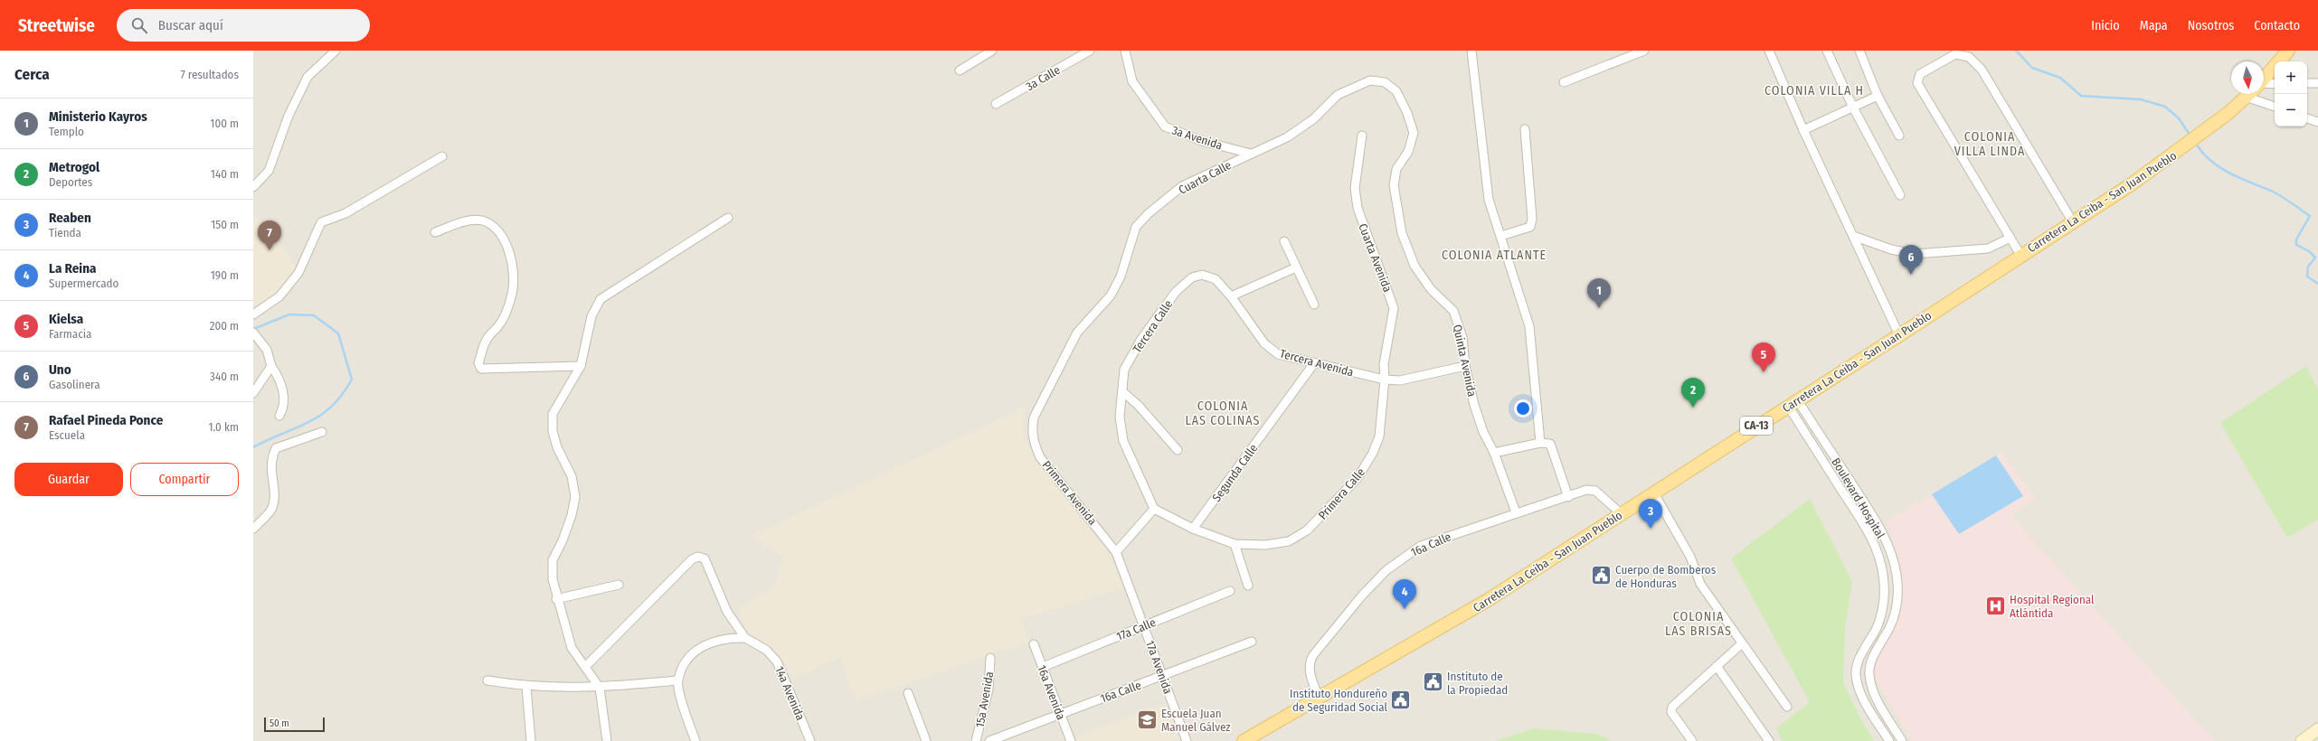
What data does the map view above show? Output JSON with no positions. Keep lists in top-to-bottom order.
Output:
{
  "streets": {
    "main road": ["Carretera La Ceiba - San Juan Pueblo", "CA-13"],
    "street": [
      "3a Calle",
      "3a Avenida",
      "Cuarta Calle",
      "Cuarta Avenida",
      "Tercera Calle",
      "Quinta Avenida",
      "Tercera Avenida",
      "Segunda Calle",
      "Primera Avenida",
      "Primera Calle",
      "Boulevard Hospital",
      "16a Calle",
      "17a Calle",
      "17a Avenida",
      "16a Avenida",
      "14a Avenida",
      "15a Avenida"
    ]
  },
  "crossings": [
    ["3a Avenida", "Cuarta Calle"],
    ["Cuarta Calle", "Quinta Avenida"],
    ["Cuarta Calle", "Primera Avenida"],
    ["Carretera La Ceiba - San Juan Pueblo", "Boulevard Hospital"],
    ["Carretera La Ceiba - San Juan Pueblo", "16a Calle"],
    ["Cuarta Avenida", "Tercera Avenida"],
    ["Cuarta Avenida", "Primera Calle"],
    ["Tercera Calle", "Tercera Avenida"],
    ["Tercera Calle", "Primera Calle"],
    ["Quinta Avenida", "Tercera Avenida"],
    ["Quinta Avenida", "16a Calle"],
    ["Tercera Avenida", "Segunda Calle"],
    ["Tercera Avenida", "Primera Calle"],
    ["Segunda Calle", "Primera Calle"],
    ["Primera Avenida", "17a Avenida"],
    ["16a Calle", "17a Avenida"],
    ["16a Calle", "16a Avenida"],
    ["17a Calle", "17a Avenida"],
    ["17a Calle", "16a Avenida"]
  ],
  "districts": [
    "COLONIA VILLA H",
    "COLONIA VILLA LINDA",
    "COLONIA ATLANTE",
    "COLONIA LAS COLINAS",
    "COLONIA LAS BRISAS"
  ],
  "places": {
    "public building": ["Cuerpo de Bomberos de Honduras", "Instituto de la Propiedad", "Instituto Hondureño de Seguridad Social"],
    "hospital": ["Hospital Regional Atlántida"],
    "school or university": ["Escuela Juan Manuel Gálvez"]
  },
  "scale_bar": "50 m",
  "north": "bottom",
  "page": {
    "header": "Streetwise",
    "search": "Buscar aquí",
    "nav": [
      "Inicio",
      "Mapa",
      "Nosotros",
      "Contacto"
    ],
    "heading": ["Cerca", "7 resultados"],
    "map_buttons": ["+", "−"],
    "list": [
      {
        "mark": "1",
        "name": "Ministerio Kayros",
        "note": "Templo",
        "value": "100 m"
      },
      {
        "mark": "2",
        "name": "Metrogol",
        "note": "Deportes",
        "value": "140 m"
      },
      {
        "mark": "3",
        "name": "Reaben",
        "note": "Tienda",
        "value": "150 m"
      },
      {
        "mark": "4",
        "name": "La Reina",
        "note": "Supermercado",
        "value": "190 m"
      },
      {
        "mark": "5",
        "name": "Kielsa",
        "note": "Farmacia",
        "value": "200 m"
      },
      {
        "mark": "6",
        "name": "Uno",
        "note": "Gasolinera",
        "value": "340 m"
      },
      {
        "mark": "7",
        "name": "Rafael Pineda Ponce",
        "note": "Escuela",
        "value": "1.0 km"
      }
    ],
    "pins": [
      "7",
      "6",
      "1",
      "5",
      "2",
      "3",
      "4"
    ],
    "buttons": ["Guardar", "Compartir"],
    "scale": "50 m"
  }
}
